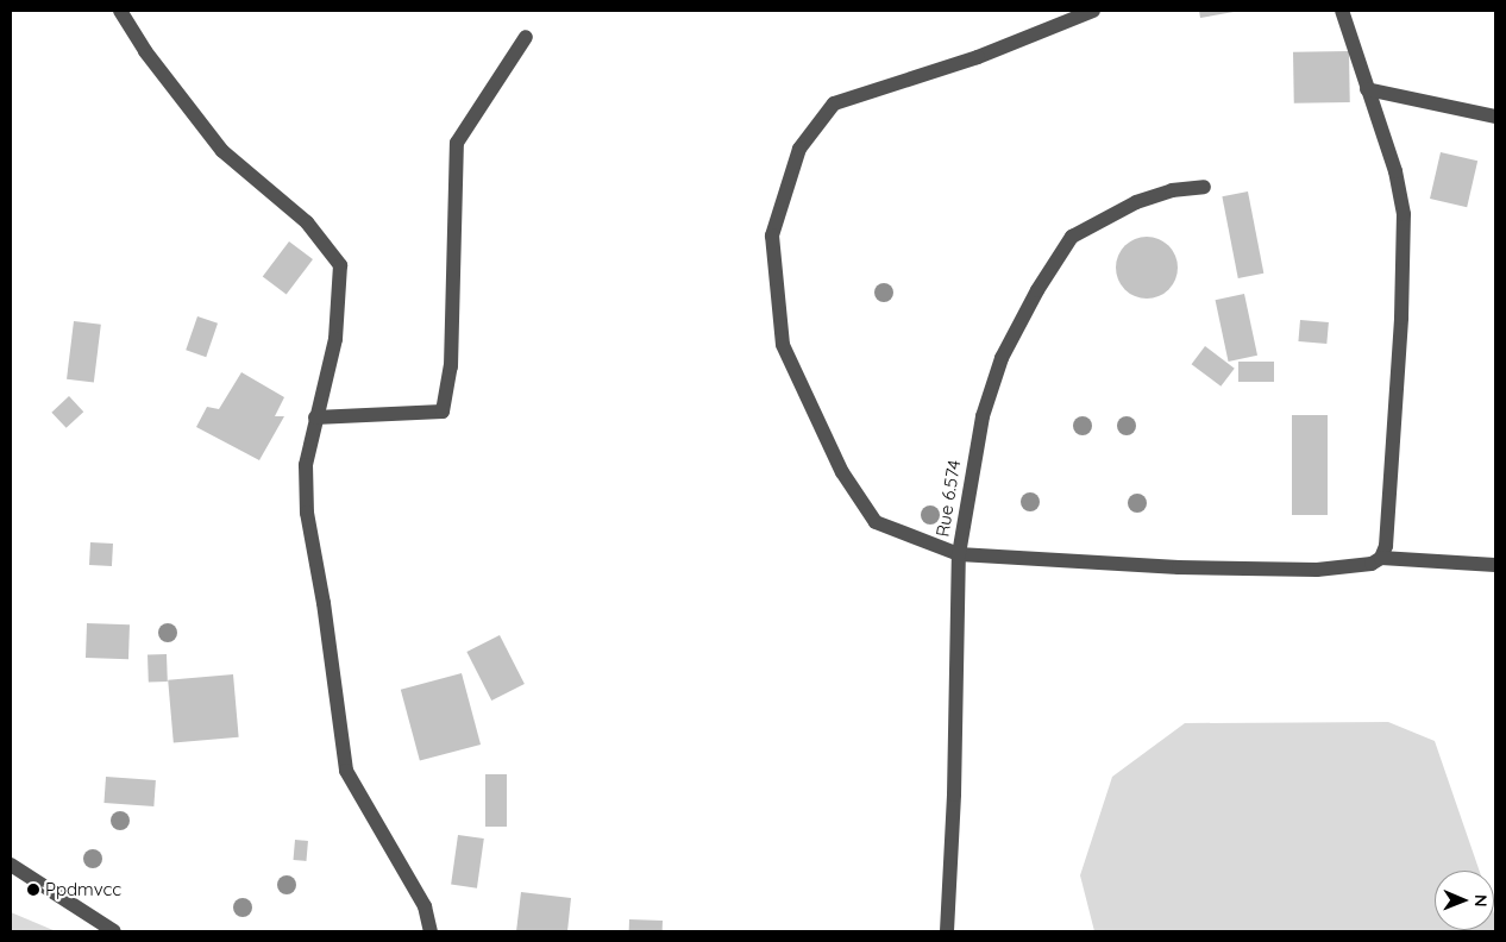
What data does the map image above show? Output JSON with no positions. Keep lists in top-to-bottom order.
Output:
{
  "streets": {
    "street": ["Rue 6.574"]
  },
  "places": ["Ppdmvcc"],
  "north": "right"
}
